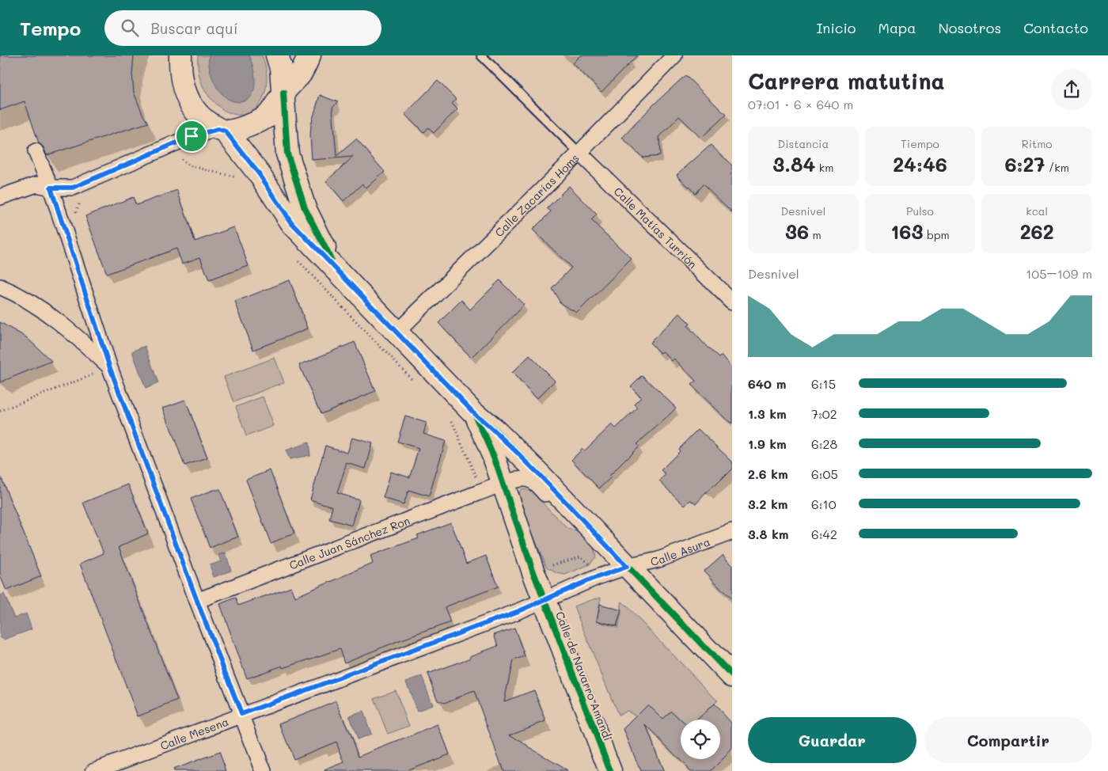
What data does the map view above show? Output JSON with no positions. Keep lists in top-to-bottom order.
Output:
{
  "streets": {
    "street": [
      "Calle Zacarías Homs",
      "Calle Matías Turrión",
      "Calle Juan Sánchez Ron",
      "Calle Asura",
      "Calle de Navarro Amandi",
      "Calle Mesena"
    ]
  },
  "crossings": [
    ["Calle Zacarías Homs", "Calle Matías Turrión"],
    ["Calle Juan Sánchez Ron", "Calle de Navarro Amandi"],
    ["Calle Asura", "Calle Mesena"],
    ["Calle de Navarro Amandi", "Calle Mesena"]
  ],
  "page": {
    "header": "Tempo",
    "search": "Buscar aquí",
    "nav": [
      "Inicio",
      "Mapa",
      "Nosotros",
      "Contacto"
    ],
    "heading": ["Carrera matutina", "07:01 · 6 × 640 m"],
    "stats": [
      ["Distancia", "3.84 km"],
      ["Tiempo", "24:46"],
      ["Ritmo", "6:27 /km"],
      ["Desnivel", "36 m"],
      ["Pulso", "163 bpm"],
      ["kcal", "262"]
    ],
    "chart": ["Desnivel", "105–109 m"],
    "list": [
      {
        "name": "640 m",
        "note": "6:15"
      },
      {
        "name": "1.3 km",
        "note": "7:02"
      },
      {
        "name": "1.9 km",
        "note": "6:28"
      },
      {
        "name": "2.6 km",
        "note": "6:05"
      },
      {
        "name": "3.2 km",
        "note": "6:10"
      },
      {
        "name": "3.8 km",
        "note": "6:42"
      }
    ],
    "buttons": ["Guardar", "Compartir"]
  }
}
